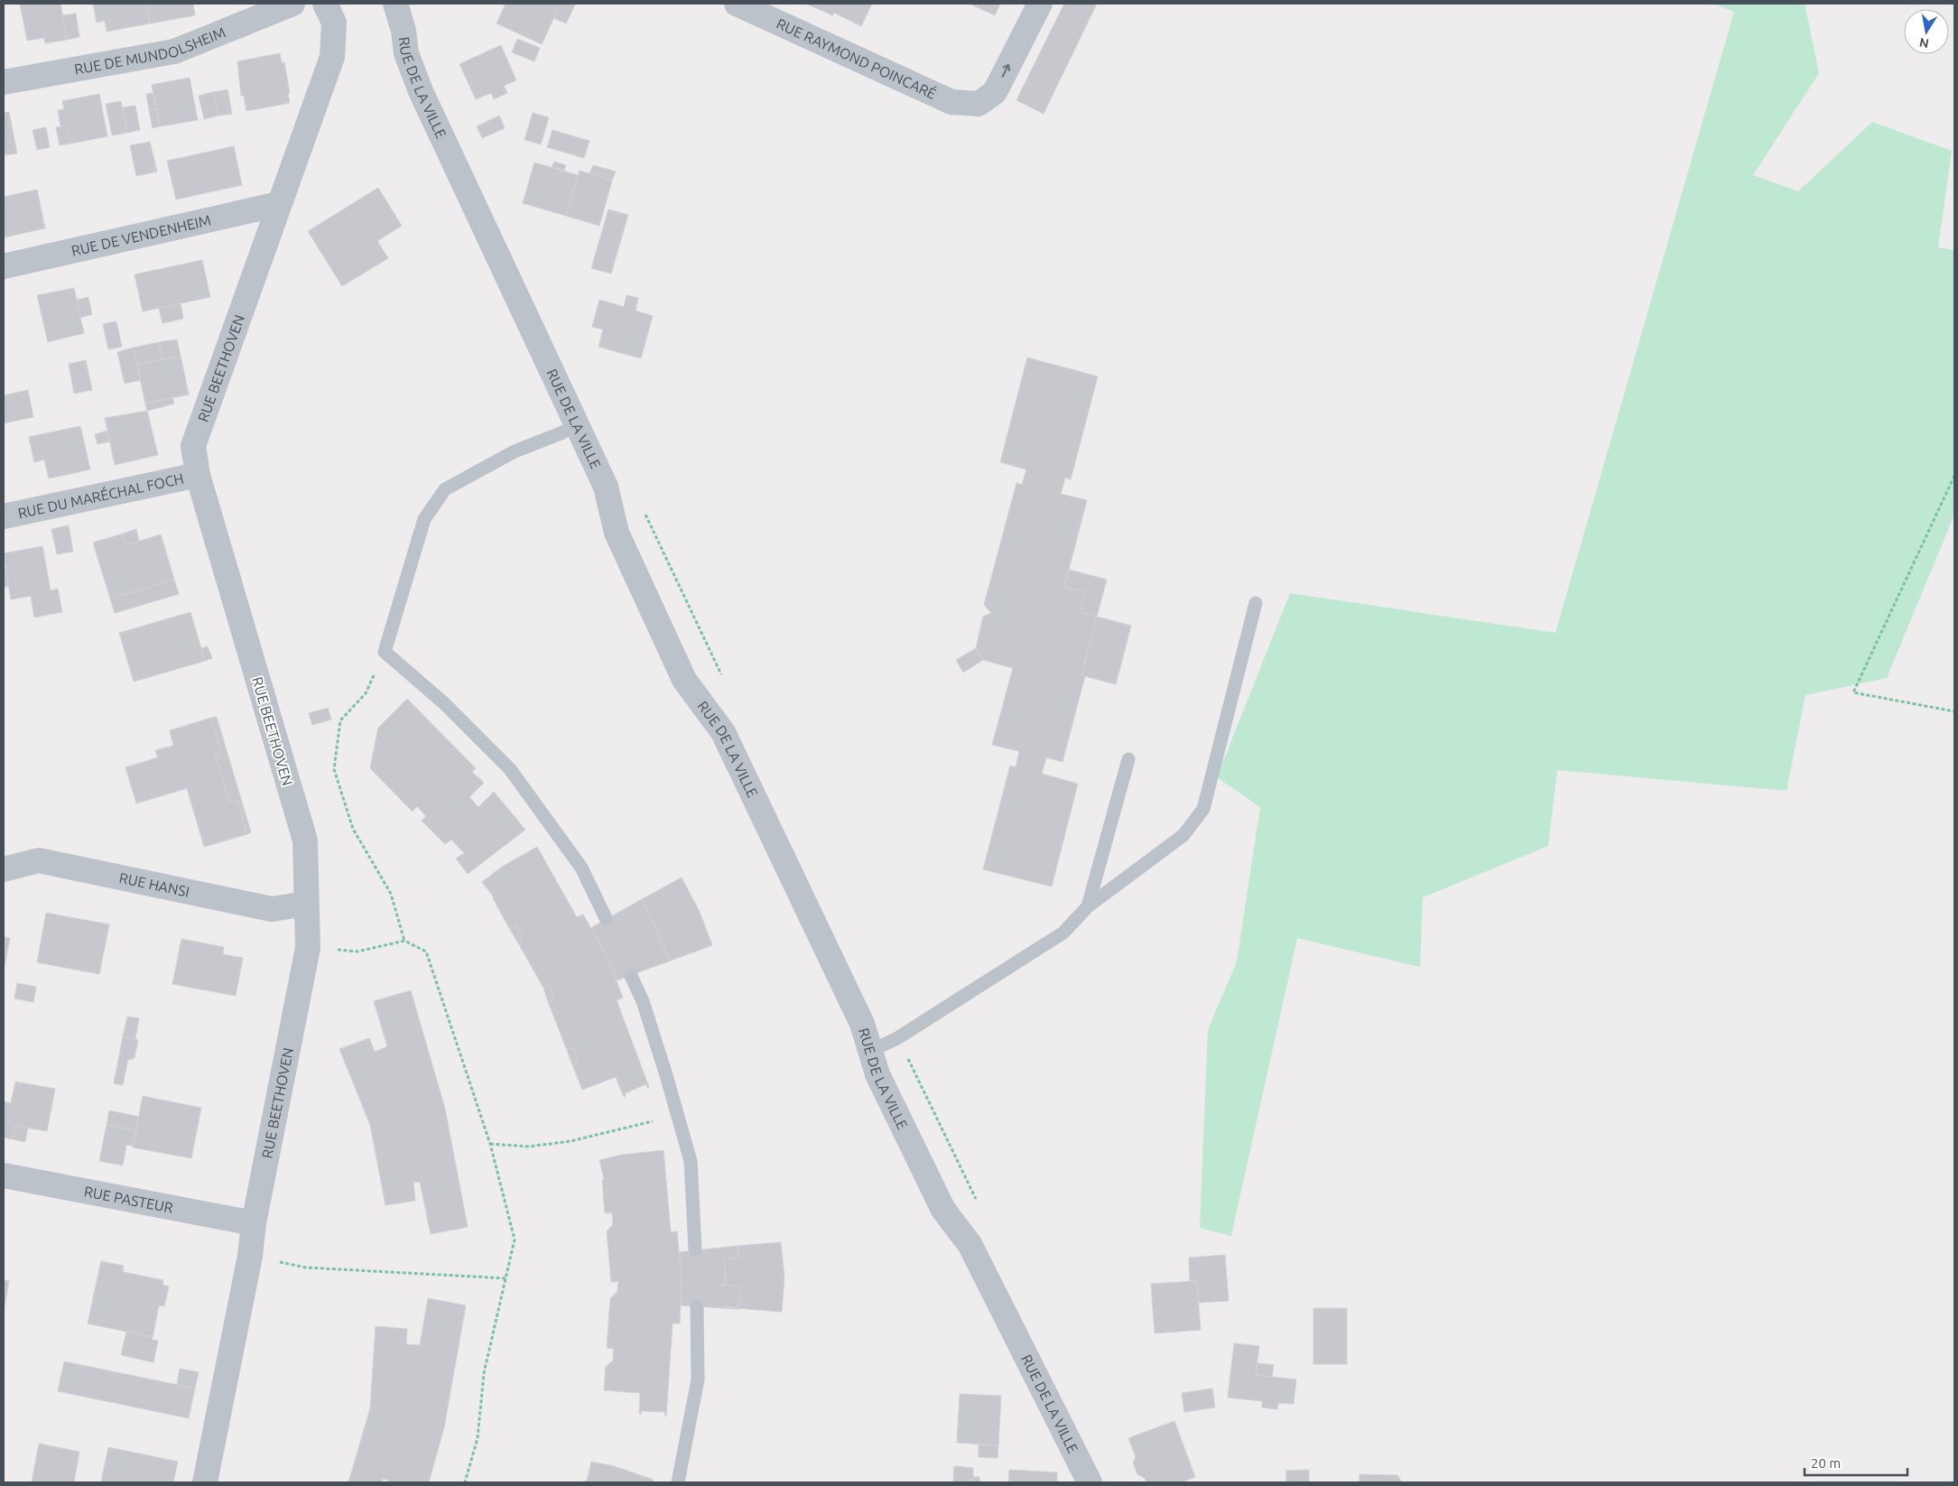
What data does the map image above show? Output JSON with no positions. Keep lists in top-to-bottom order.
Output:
{
  "streets": {
    "street": [
      "RUE DE MUNDOLSHEIM",
      "RUE RAYMOND POINCARÉ",
      "RUE DE LA VILLE",
      "RUE DE VENDENHEIM",
      "RUE BEETHOVEN",
      "RUE DU MARÉCHAL FOCH",
      "RUE HANSI",
      "RUE PASTEUR"
    ]
  },
  "crossings": [
    ["RUE DE VENDENHEIM", "RUE BEETHOVEN"],
    ["RUE BEETHOVEN", "RUE DU MARÉCHAL FOCH"],
    ["RUE BEETHOVEN", "RUE HANSI"],
    ["RUE BEETHOVEN", "RUE PASTEUR"]
  ],
  "scale_bar": "20 m",
  "north": "bottom"
}
